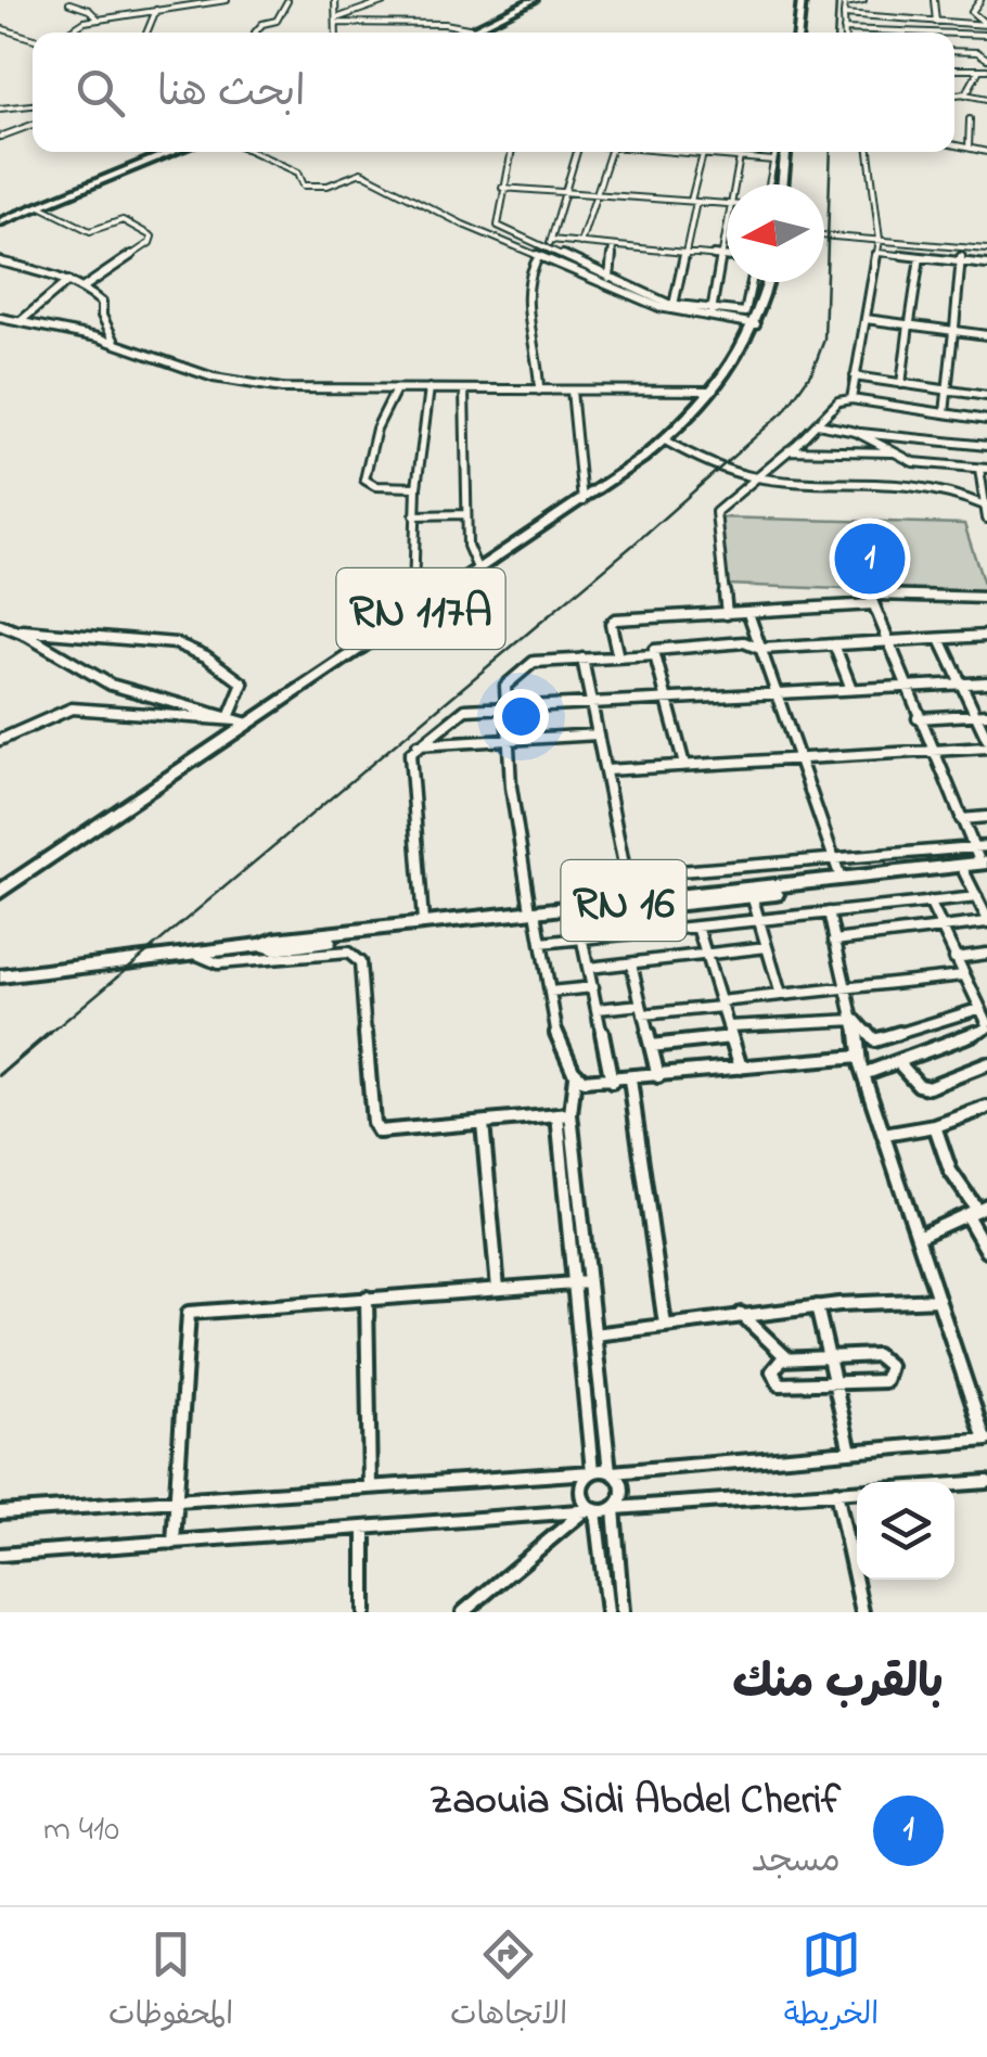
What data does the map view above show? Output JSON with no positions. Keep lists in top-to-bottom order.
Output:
{
  "streets": {
    "main road": ["RN 117A", "RN 16"]
  },
  "north": "left",
  "page": {
    "search": "ابحث هنا",
    "pins": "1",
    "heading": "بالقرب منك",
    "list": [
      {
        "mark": "1",
        "name": "Zaouia Sidi Abdel Cherif",
        "note": "مسجد",
        "value": "410 m"
      }
    ],
    "nav": ["الخريطة", "الاتجاهات", "المحفوظات"]
  }
}
